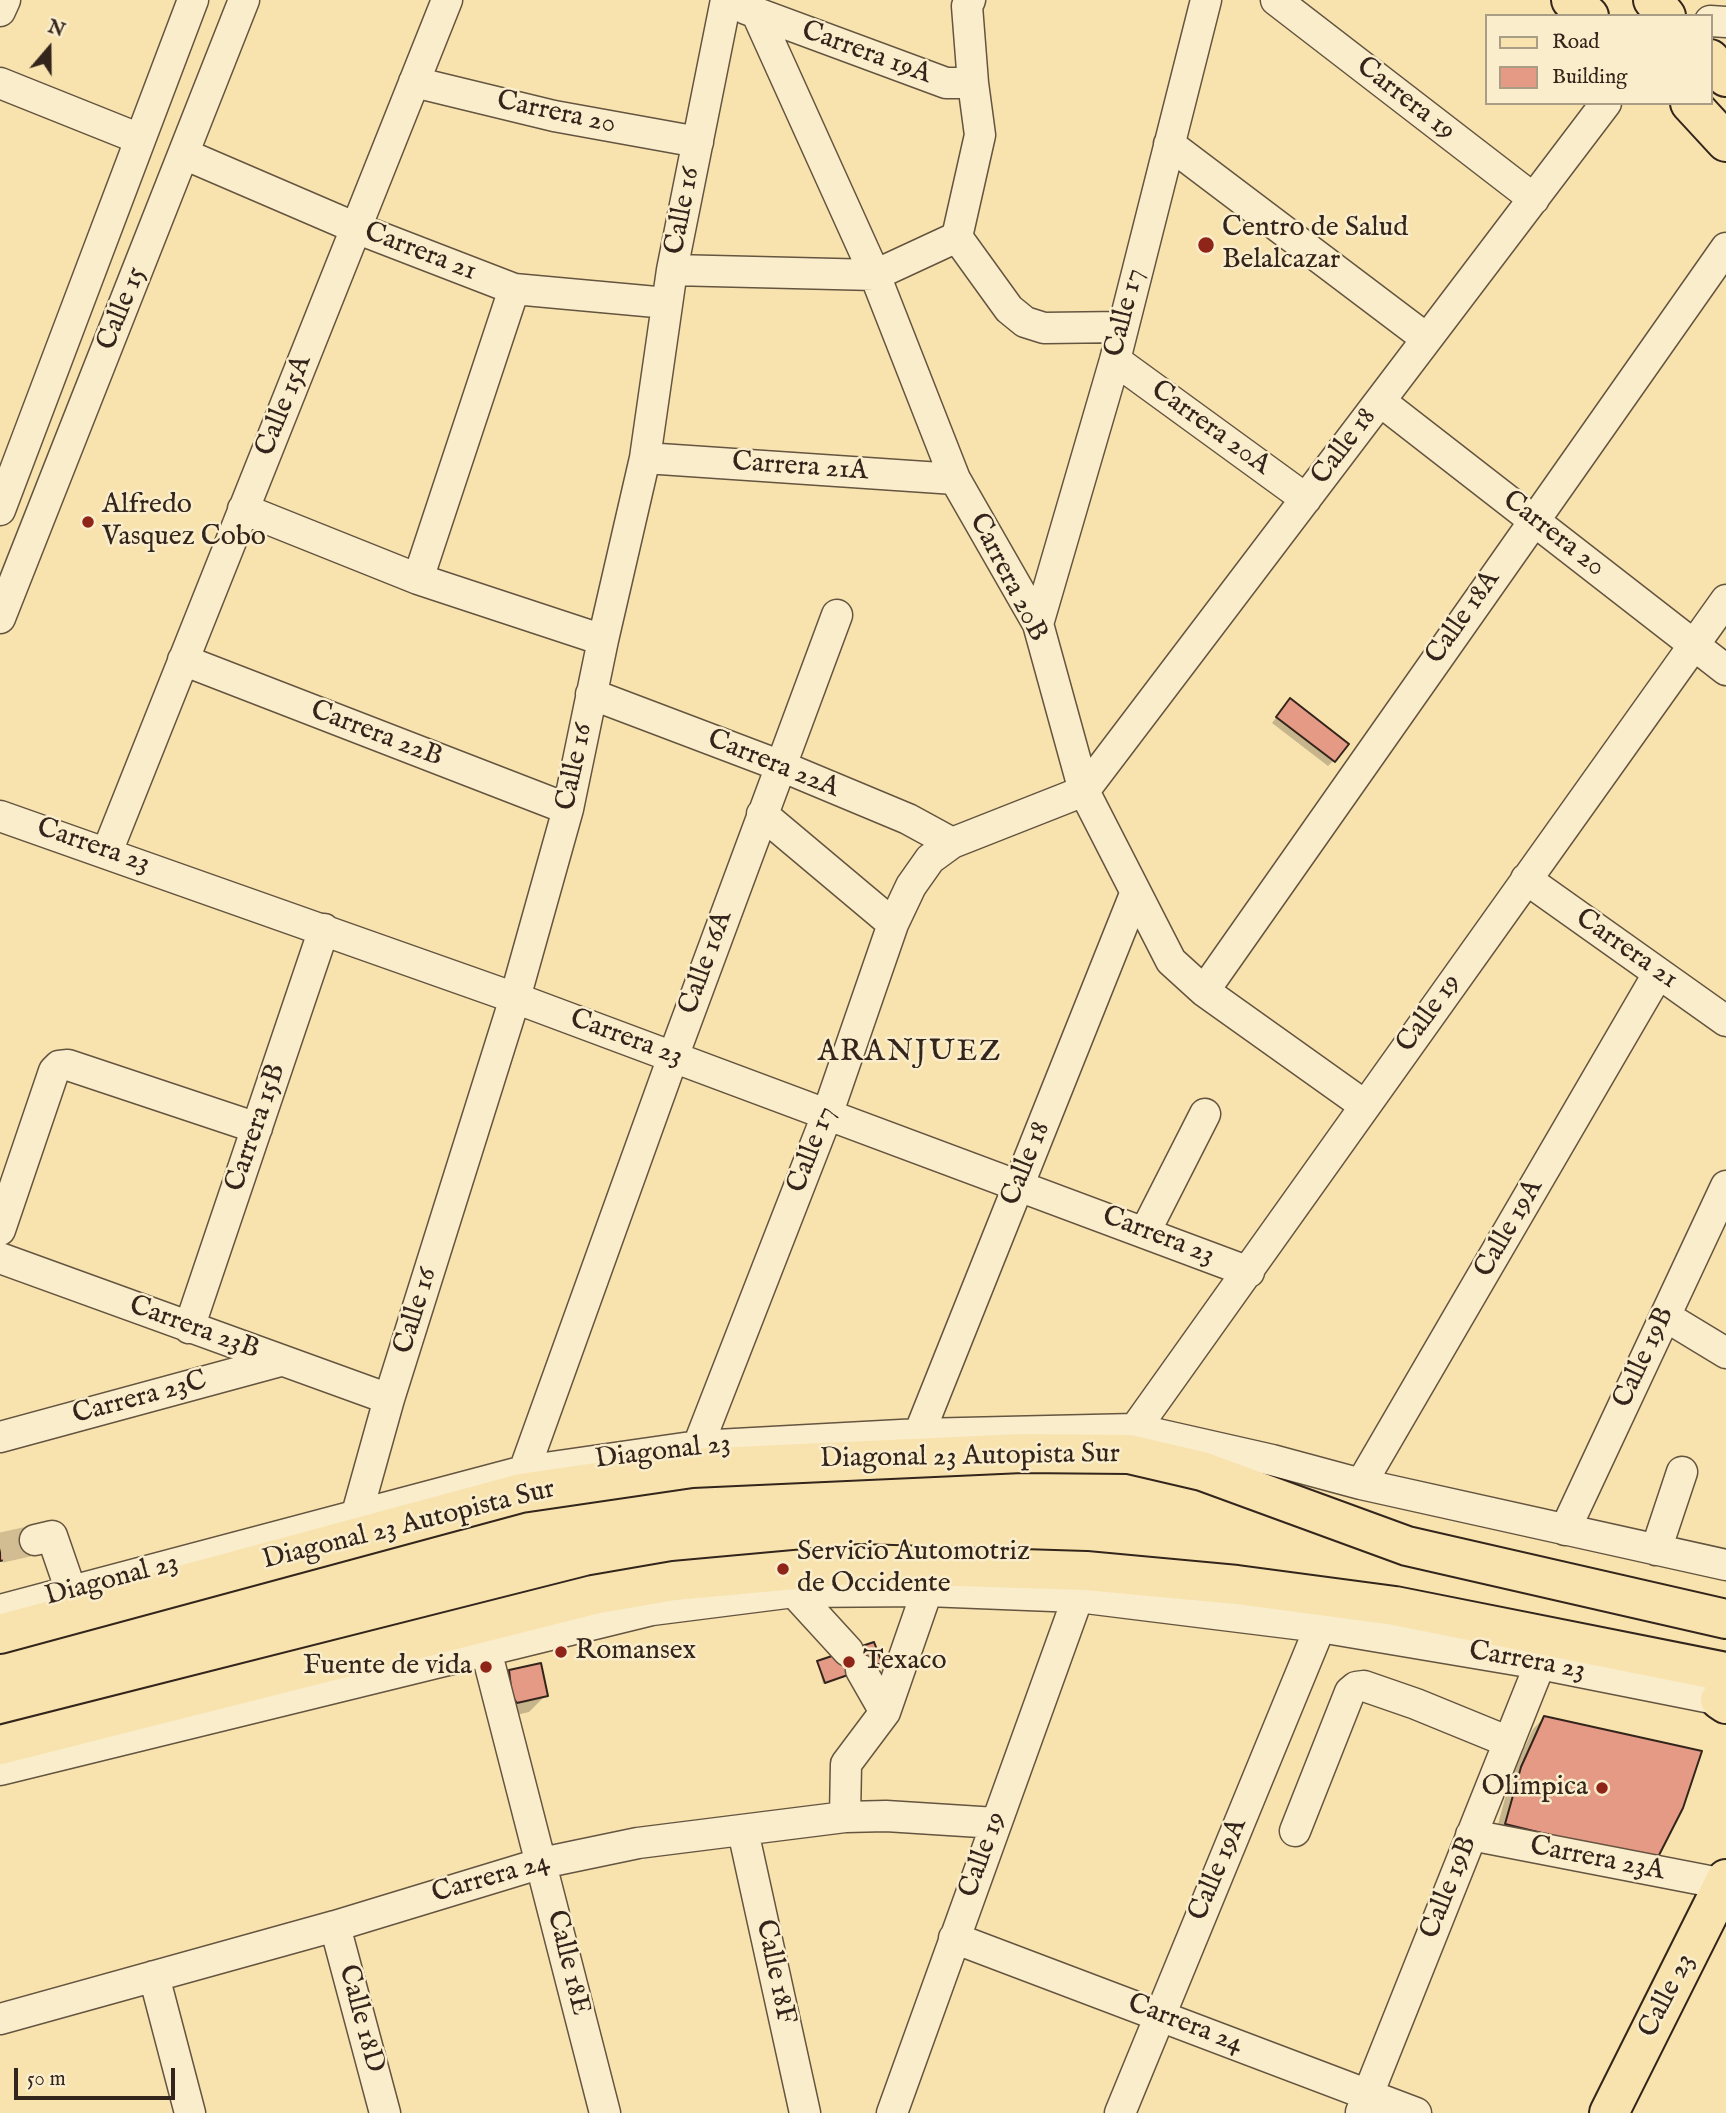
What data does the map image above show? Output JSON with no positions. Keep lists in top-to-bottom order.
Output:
{
  "streets": {
    "main road": ["Carrera 23", "Diagonal 23 Autopista Sur", "Calle 23"],
    "street": [
      "Carrera 19A",
      "Carrera 19",
      "Carrera 20",
      "Calle 16",
      "Carrera 21",
      "Calle 15",
      "Calle 17",
      "Calle 15A",
      "Carrera 20A",
      "Calle 18",
      "Carrera 21A",
      "Carrera 20B",
      "Calle 18A",
      "Carrera 22B",
      "Carrera 22A",
      "Calle 16A",
      "Calle 19",
      "Carrera 15B",
      "Calle 19A",
      "Carrera 23B",
      "Calle 19B",
      "Carrera 23C",
      "Diagonal 23",
      "Carrera 23A",
      "Carrera 24",
      "Calle 18E",
      "Calle 18F",
      "Calle 18D"
    ]
  },
  "crossings": [
    ["Carrera 19A", "Calle 16"],
    ["Carrera 19A", "Carrera 20B"],
    ["Carrera 19", "Calle 18"],
    ["Carrera 20", "Calle 16"],
    ["Carrera 20", "Calle 15A"],
    ["Carrera 20", "Calle 18"],
    ["Carrera 20", "Calle 18A"],
    ["Carrera 20", "Calle 19"],
    ["Calle 16", "Carrera 21"],
    ["Calle 16", "Carrera 21A"],
    ["Calle 16", "Carrera 22B"],
    ["Calle 16", "Carrera 22A"],
    ["Calle 16", "Carrera 23"],
    ["Calle 16", "Carrera 23B"],
    ["Calle 16", "Diagonal 23"],
    ["Carrera 21", "Calle 15"],
    ["Carrera 21", "Calle 15A"],
    ["Carrera 21", "Calle 19"],
    ["Carrera 21", "Calle 19A"],
    ["Calle 17", "Carrera 20A"],
    ["Calle 17", "Calle 18"],
    ["Calle 17", "Carrera 20B"],
    ["Calle 17", "Carrera 22A"],
    ["Calle 17", "Carrera 23"],
    ["Calle 17", "Diagonal 23"],
    ["Calle 15A", "Carrera 22B"],
    ["Calle 15A", "Carrera 23"],
    ["Carrera 20A", "Calle 18"],
    ["Calle 18", "Carrera 20B"],
    ["Calle 18", "Carrera 23"],
    ["Calle 18", "Diagonal 23"],
    ["Carrera 21A", "Carrera 20B"],
    ["Carrera 20B", "Calle 18A"],
    ["Carrera 20B", "Calle 19"],
    ["Carrera 22A", "Calle 16A"],
    ["Carrera 23", "Calle 16A"],
    ["Carrera 23", "Calle 19"],
    ["Carrera 23", "Carrera 15B"],
    ["Carrera 23", "Calle 19A"],
    ["Carrera 23", "Calle 19B"],
    ["Calle 16A", "Diagonal 23"],
    ["Calle 19", "Diagonal 23"],
    ["Calle 19", "Diagonal 23 Autopista Sur"],
    ["Calle 19", "Carrera 24"],
    ["Carrera 15B", "Carrera 23B"],
    ["Calle 19A", "Carrera 24"],
    ["Carrera 23B", "Carrera 23C"],
    ["Calle 19B", "Carrera 23A"],
    ["Calle 19B", "Carrera 24"],
    ["Diagonal 23", "Diagonal 23 Autopista Sur"],
    ["Carrera 23A", "Calle 23"],
    ["Carrera 24", "Calle 18E"],
    ["Carrera 24", "Calle 18F"],
    ["Carrera 24", "Calle 18D"]
  ],
  "districts": ["ARANJUEZ"],
  "places": [
    "Centro de Salud Belalcazar",
    "Alfredo Vasquez Cobo",
    "Servicio Automotriz de Occidente",
    "Romansex",
    "Texaco",
    "Fuente de vida",
    "Olimpica"
  ],
  "legend": ["Road", "Building"],
  "scale_bar": "50 m",
  "north": "top"
}
